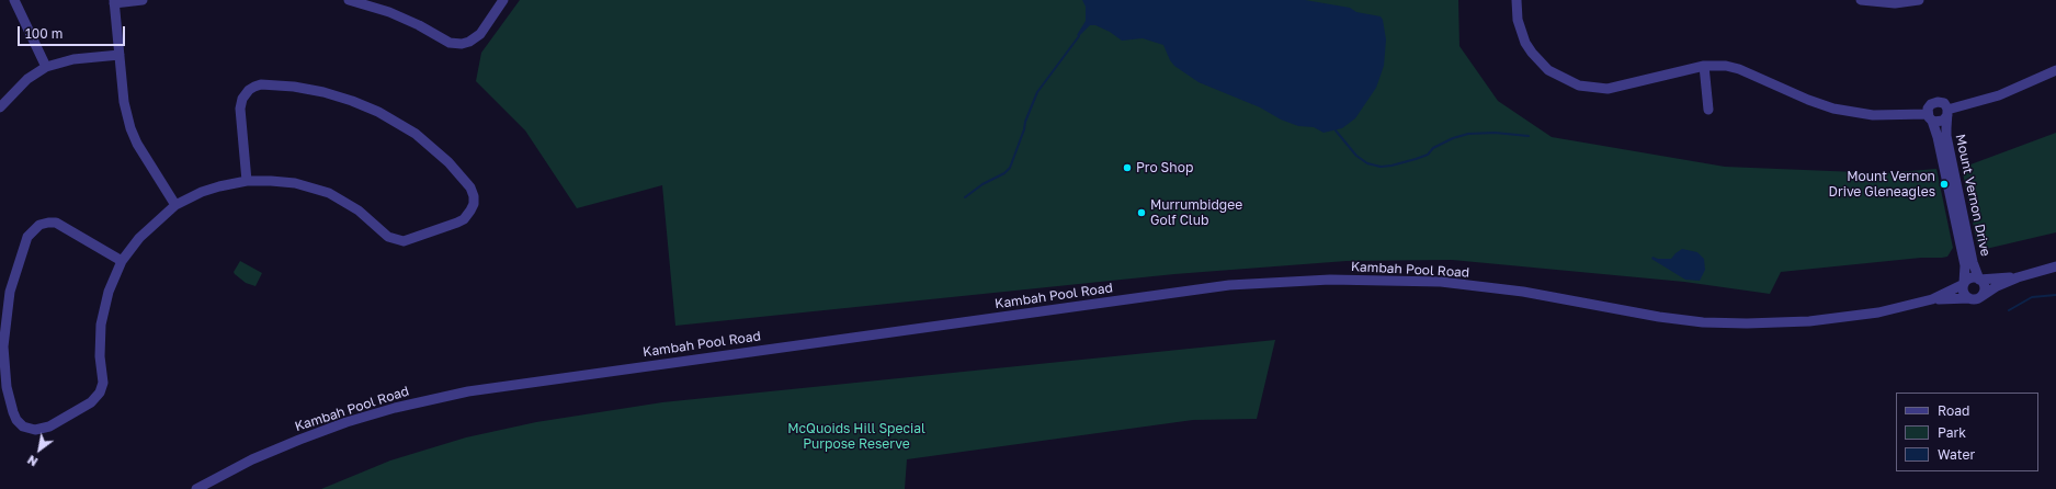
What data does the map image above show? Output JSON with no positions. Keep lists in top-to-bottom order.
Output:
{
  "streets": {
    "street": ["Mount Vernon Drive", "Kambah Pool Road"]
  },
  "crossings": [
    ["Mount Vernon Drive", "Kambah Pool Road"]
  ],
  "parks": ["McQuoids Hill Special Purpose Reserve"],
  "places": ["Pro Shop", "Mount Vernon Drive Gleneagles", "Murrumbidgee Golf Club"],
  "legend": ["Road", "Park", "Water"],
  "scale_bar": "100 m",
  "north": "bottom left"
}
